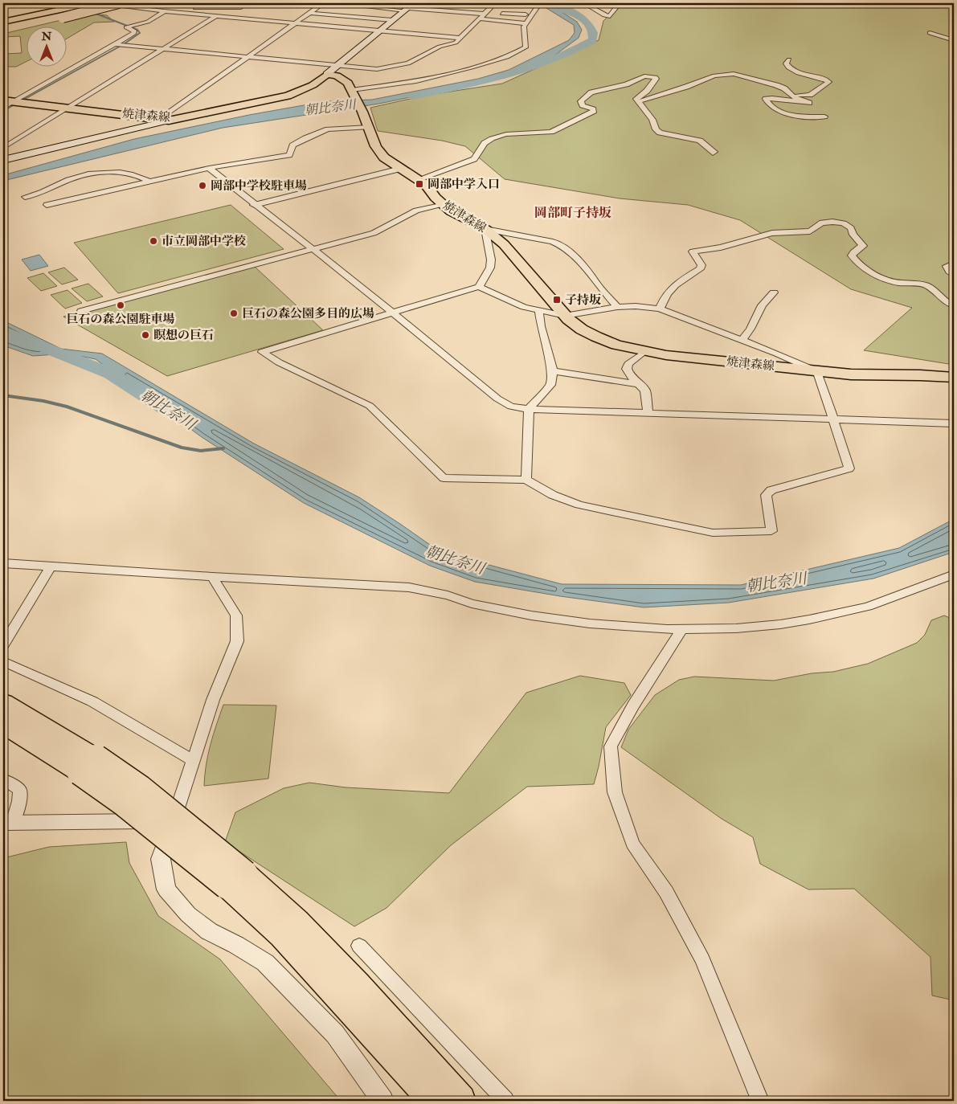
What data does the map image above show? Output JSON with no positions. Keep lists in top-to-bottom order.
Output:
{
  "streets": {
    "main road": ["焼津森線"]
  },
  "districts": ["岡部町子持坂"],
  "water": ["朝比奈川"],
  "places": {
    "transit": ["岡部中学入口", "子持坂"],
    "other": [
      "岡部中学校駐車場",
      "市立岡部中学校",
      "巨石の森公園駐車場",
      "巨石の森公園多目的広場",
      "瞑想の巨石"
    ]
  },
  "north": "top"
}
